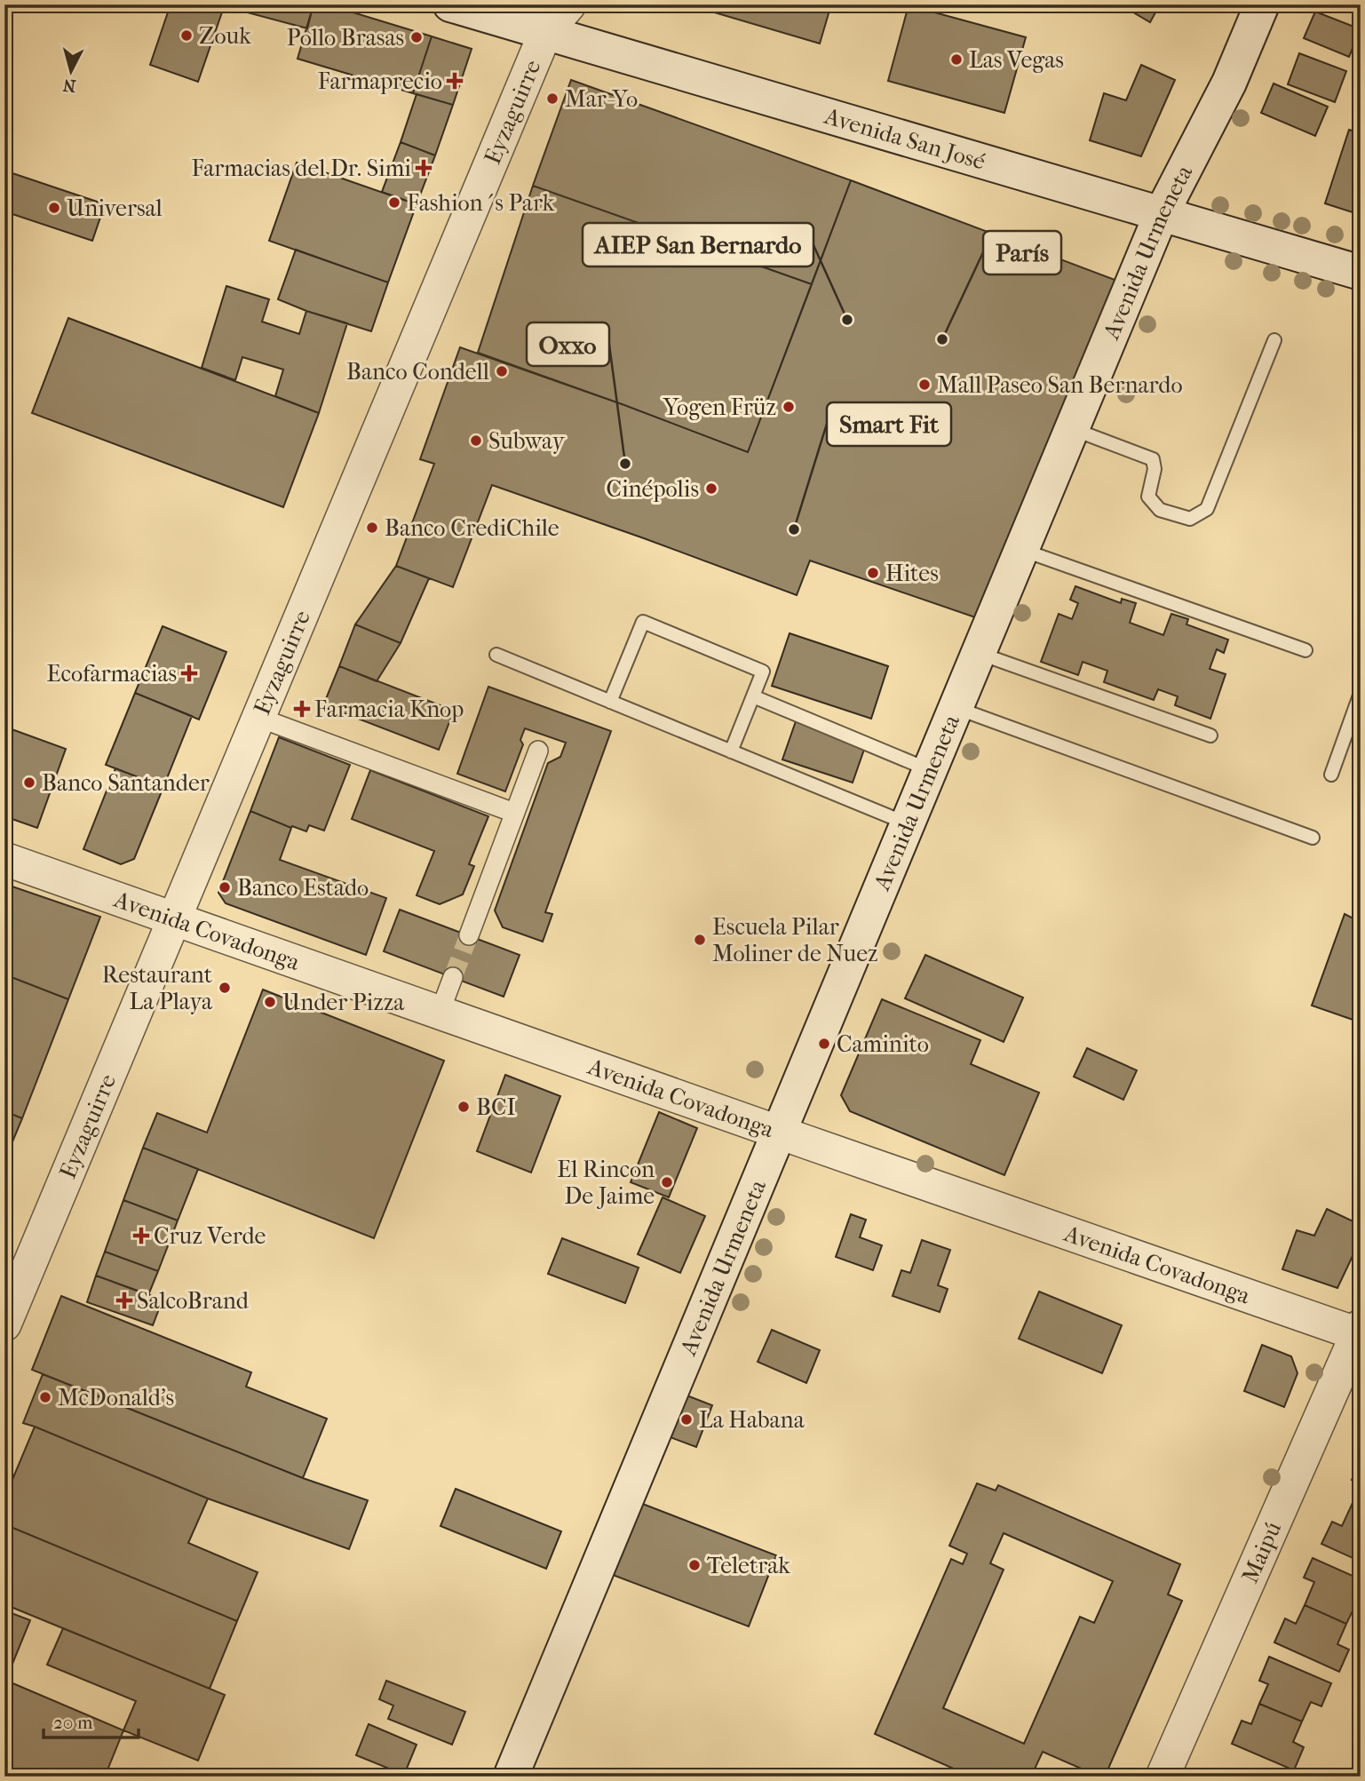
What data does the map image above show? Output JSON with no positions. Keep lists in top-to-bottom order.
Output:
{
  "streets": {
    "main road": ["Avenida San José", "Avenida Urmeneta"],
    "street": ["Eyzaguirre", "Avenida Covadonga", "Maipú"]
  },
  "crossings": [
    ["Eyzaguirre", "Avenida San José"],
    ["Eyzaguirre", "Avenida Covadonga"],
    ["Avenida San José", "Avenida Urmeneta"],
    ["Avenida Urmeneta", "Avenida Covadonga"],
    ["Avenida Covadonga", "Maipú"]
  ],
  "places": {
    "other": [
      "Zouk",
      "Pollo Brasas",
      "Las Vegas",
      "Mar-Yo",
      "Fashion´s Park",
      "Universal",
      "AIEP San Bernardo",
      "París",
      "Banco Condell",
      "Mall Paseo San Bernardo",
      "Yogen Früz",
      "Subway",
      "Oxxo",
      "Cinépolis",
      "Banco CrediChile",
      "Smart Fit",
      "Hites",
      "Banco Santander",
      "Banco Estado",
      "Escuela Pilar Moliner de Nuez",
      "Restaurant La Playa",
      "Under Pizza",
      "Caminito",
      "BCI",
      "El Rincon De Jaime",
      "McDonald's",
      "La Habana",
      "Teletrak"
    ],
    "health": [
      "Farmaprecio",
      "Farmacias del Dr. Simi",
      "Ecofarmacias",
      "Farmacia Knop",
      "Cruz Verde",
      "SalcoBrand"
    ]
  },
  "scale_bar": "20 m",
  "north": "bottom"
}
